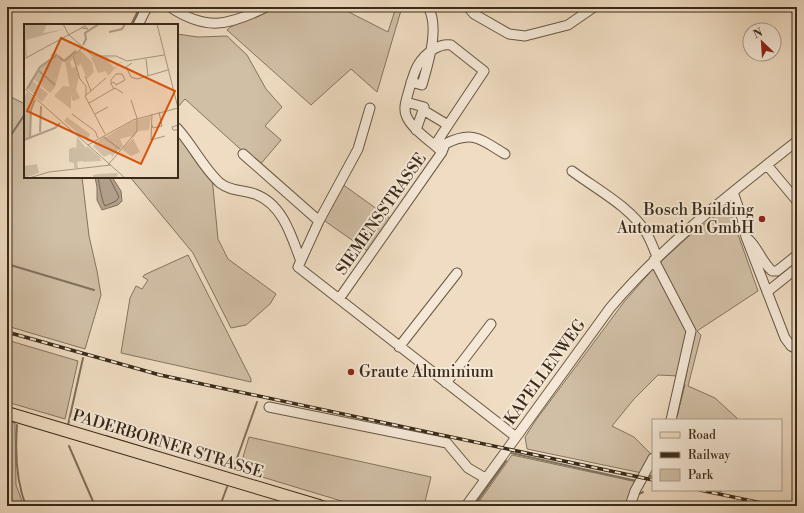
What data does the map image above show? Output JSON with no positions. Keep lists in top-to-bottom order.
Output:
{
  "streets": {
    "main road": ["PADERBORNER STRASSE"],
    "street": ["SIEMENSSTRASSE", "KAPELLENWEG"]
  },
  "places": ["Bosch Building Automation GmbH", "Graute Aluminium"],
  "legend": ["Road", "Railway", "Park"],
  "north": "top left"
}
